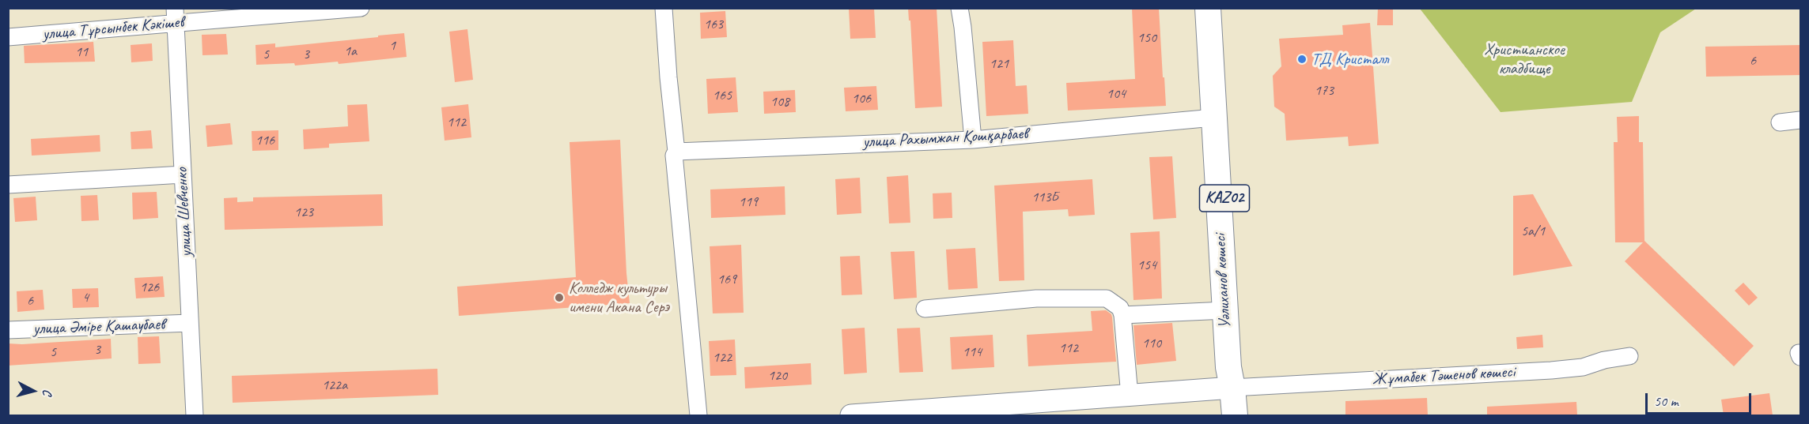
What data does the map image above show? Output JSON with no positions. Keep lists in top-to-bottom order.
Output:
{
  "streets": {
    "highway": ["KАZ02", "Уәлиханов көшесі"],
    "street": [
      "улица Тұрсынбек Кәкішев",
      "улица Рахымжан Қошқарбаев",
      "улица Шевченко",
      "улица Әміре Қашаубаев",
      "Жұмабек Тәшенов көшесі"
    ]
  },
  "crossings": [
    ["улица Тұрсынбек Кәкішев", "улица Шевченко"],
    ["улица Рахымжан Қошқарбаев", "KАZ02"],
    ["улица Рахымжан Қошқарбаев", "Уәлиханов көшесі"],
    ["KАZ02", "Уәлиханов көшесі"],
    ["KАZ02", "Жұмабек Тәшенов көшесі"],
    ["улица Шевченко", "улица Әміре Қашаубаев"],
    ["Уәлиханов көшесі", "Жұмабек Тәшенов көшесі"]
  ],
  "parks": ["Христианское кладбище"],
  "places": ["ТД Кристалл", "Колледж культуры имени Акана Серэ"],
  "house_numbers": [
    "163",
    "150",
    "1",
    "1а",
    "11",
    "5",
    "3",
    "6",
    "121",
    "173",
    "104",
    "165",
    "106",
    "108",
    "112",
    "116",
    "113Б",
    "119",
    "123",
    "5а/1",
    "154",
    "169",
    "126",
    "4",
    "6",
    "110",
    "112",
    "3",
    "5",
    "114",
    "122",
    "120",
    "122а"
  ],
  "scale_bar": "50 m",
  "north": "right"
}
